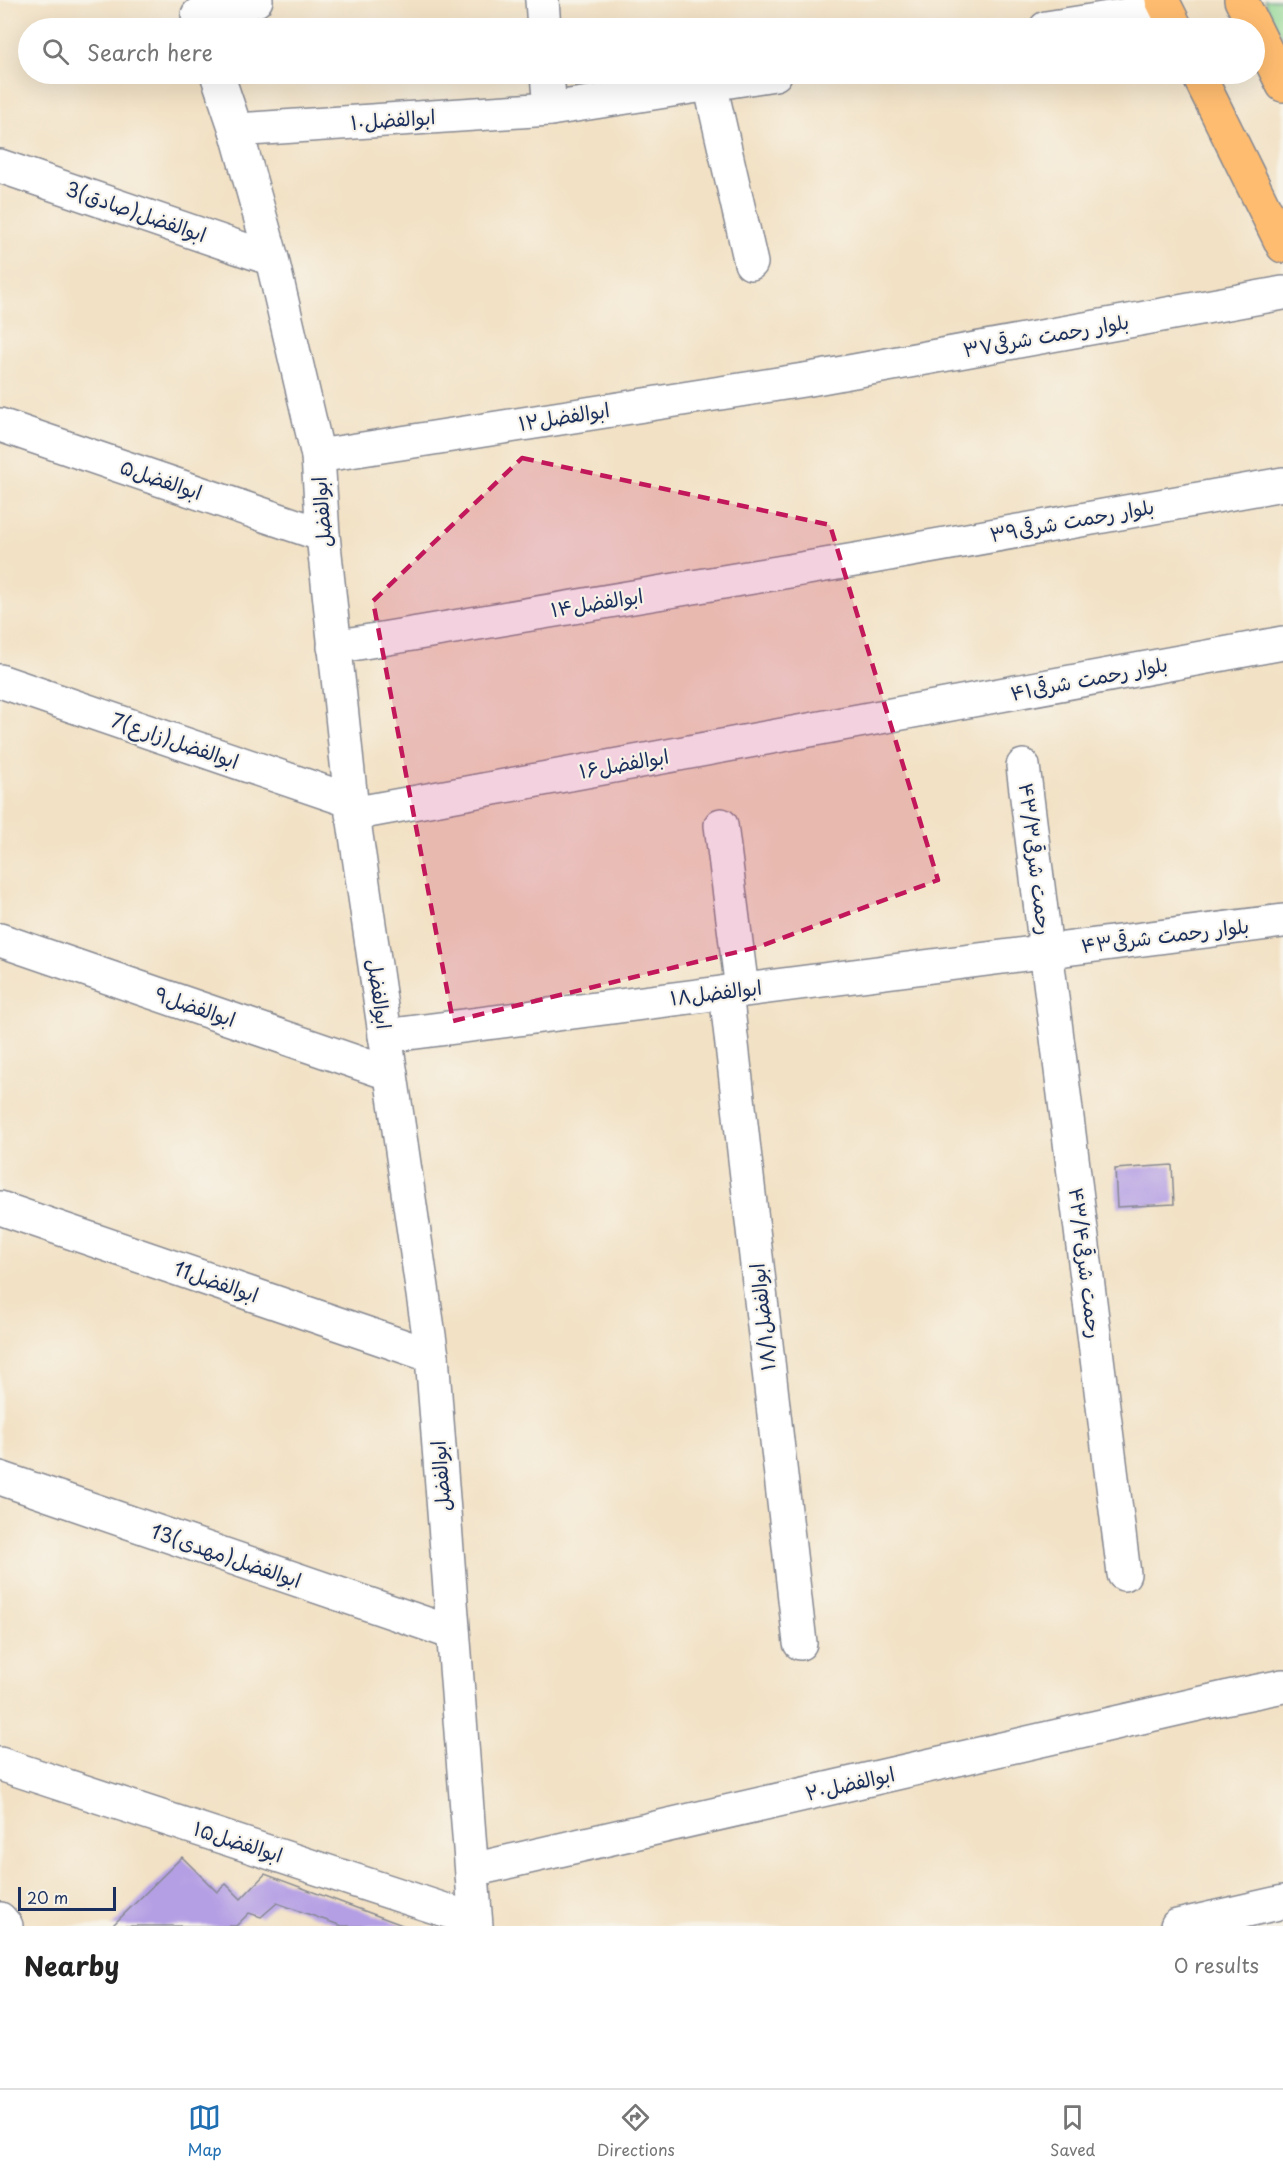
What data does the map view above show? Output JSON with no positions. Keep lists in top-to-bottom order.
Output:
{
  "streets": {
    "street": [
      "ابوالفضل۱۰",
      "3ابوالفضل(صادق)",
      "بلوار رحمت شرقی۳۷",
      "ابوالفضل۱۲",
      "ابوالفضل۵",
      "ابوالفضل",
      "بلوار رحمت شرقی۳۹",
      "ابوالفضل۱۴",
      "بلوار رحمت شرقی۴۱",
      "7ابوالفضل(زارع)",
      "ابوالفضل۱۶",
      "۴۳/۳رحمت شرقی",
      "بلوار رحمت شرقی۴۳",
      "ابوالفضل۱۸",
      "ابوالفضل۹",
      "۴۳/۴رحمت شرقی",
      "11ابوالفضل",
      "ابوالفضل۱۸/۱",
      "13ابوالفضل(مهدی)",
      "ابوالفضل۲۰",
      "ابوالفضل۱۵"
    ]
  },
  "crossings": [
    ["ابوالفضل۱۰", "ابوالفضل"],
    ["3ابوالفضل(صادق)", "ابوالفضل"],
    ["بلوار رحمت شرقی۳۷", "ابوالفضل۱۲"],
    ["ابوالفضل۱۲", "ابوالفضل"],
    ["ابوالفضل۵", "ابوالفضل"],
    ["ابوالفضل", "ابوالفضل۱۴"],
    ["ابوالفضل", "7ابوالفضل(زارع)"],
    ["ابوالفضل", "ابوالفضل۱۶"],
    ["ابوالفضل", "ابوالفضل۱۸"],
    ["ابوالفضل", "ابوالفضل۹"],
    ["ابوالفضل", "11ابوالفضل"],
    ["ابوالفضل", "13ابوالفضل(مهدی)"],
    ["ابوالفضل", "ابوالفضل۲۰"],
    ["ابوالفضل", "ابوالفضل۱۵"],
    ["بلوار رحمت شرقی۳۹", "ابوالفضل۱۴"],
    ["بلوار رحمت شرقی۴۱", "ابوالفضل۱۶"],
    ["7ابوالفضل(زارع)", "ابوالفضل۱۶"],
    ["۴۳/۳رحمت شرقی", "بلوار رحمت شرقی۴۳"],
    ["۴۳/۳رحمت شرقی", "ابوالفضل۱۸"],
    ["۴۳/۳رحمت شرقی", "۴۳/۴رحمت شرقی"],
    ["بلوار رحمت شرقی۴۳", "ابوالفضل۱۸"],
    ["بلوار رحمت شرقی۴۳", "۴۳/۴رحمت شرقی"],
    ["ابوالفضل۱۸", "۴۳/۴رحمت شرقی"],
    ["ابوالفضل۱۸", "ابوالفضل۱۸/۱"]
  ],
  "scale_bar": "20 m",
  "page": {
    "search": "Search here",
    "scale": "20 m",
    "heading": ["Nearby", "0 results"],
    "nav": ["Map", "Directions", "Saved"]
  }
}
